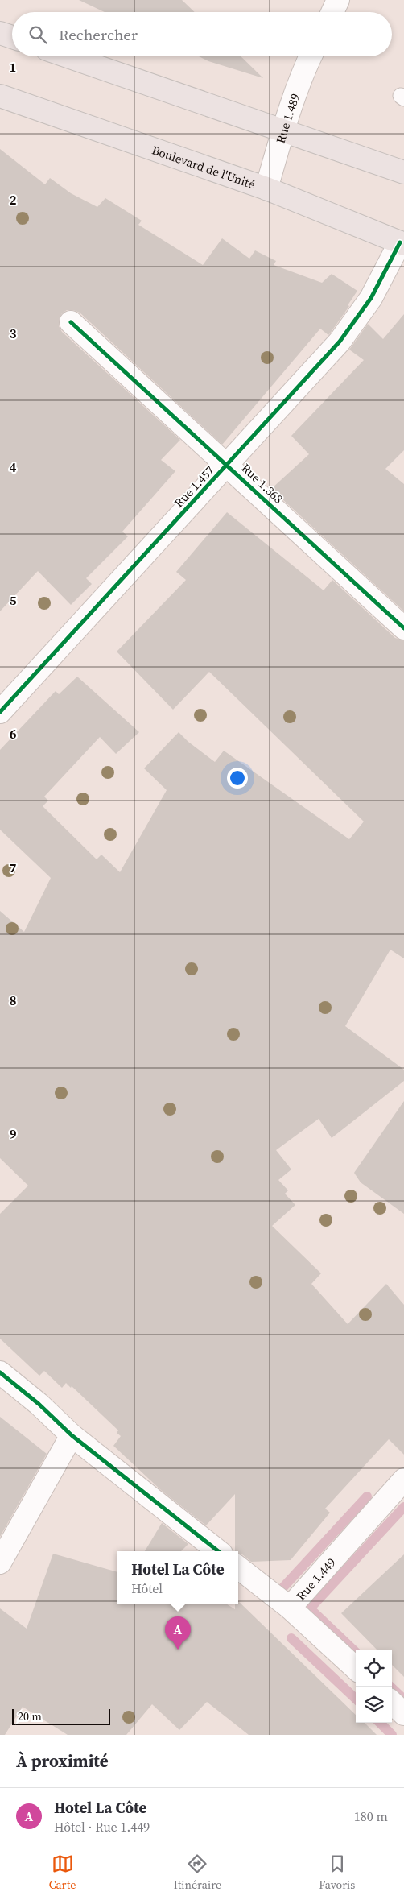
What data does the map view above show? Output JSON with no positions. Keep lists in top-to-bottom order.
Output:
{
  "streets": {
    "main road": ["Boulevard de l'Unité"],
    "street": [
      "Rue 1.489",
      "Rue 1.368",
      "Rue 1.457",
      "Rue 1.449"
    ]
  },
  "crossings": [
    ["Rue 1.489", "Boulevard de l'Unité"],
    ["Boulevard de l'Unité", "Rue 1.457"],
    ["Rue 1.368", "Rue 1.457"]
  ],
  "scale_bar": "20 m",
  "page": {
    "search": "Rechercher",
    "popup": ["Hotel La Côte", "Hôtel"],
    "pins": "A",
    "scale": "20 m",
    "heading": "À proximité",
    "list": [
      {
        "mark": "A",
        "name": "Hotel La Côte",
        "note": "Hôtel · Rue 1.449",
        "value": "180 m"
      }
    ],
    "nav": ["Carte", "Itinéraire", "Favoris"]
  },
  "grid": {
    "rows": [
      "1",
      "2",
      "3",
      "4",
      "5",
      "6",
      "7",
      "8",
      "9"
    ]
  }
}
